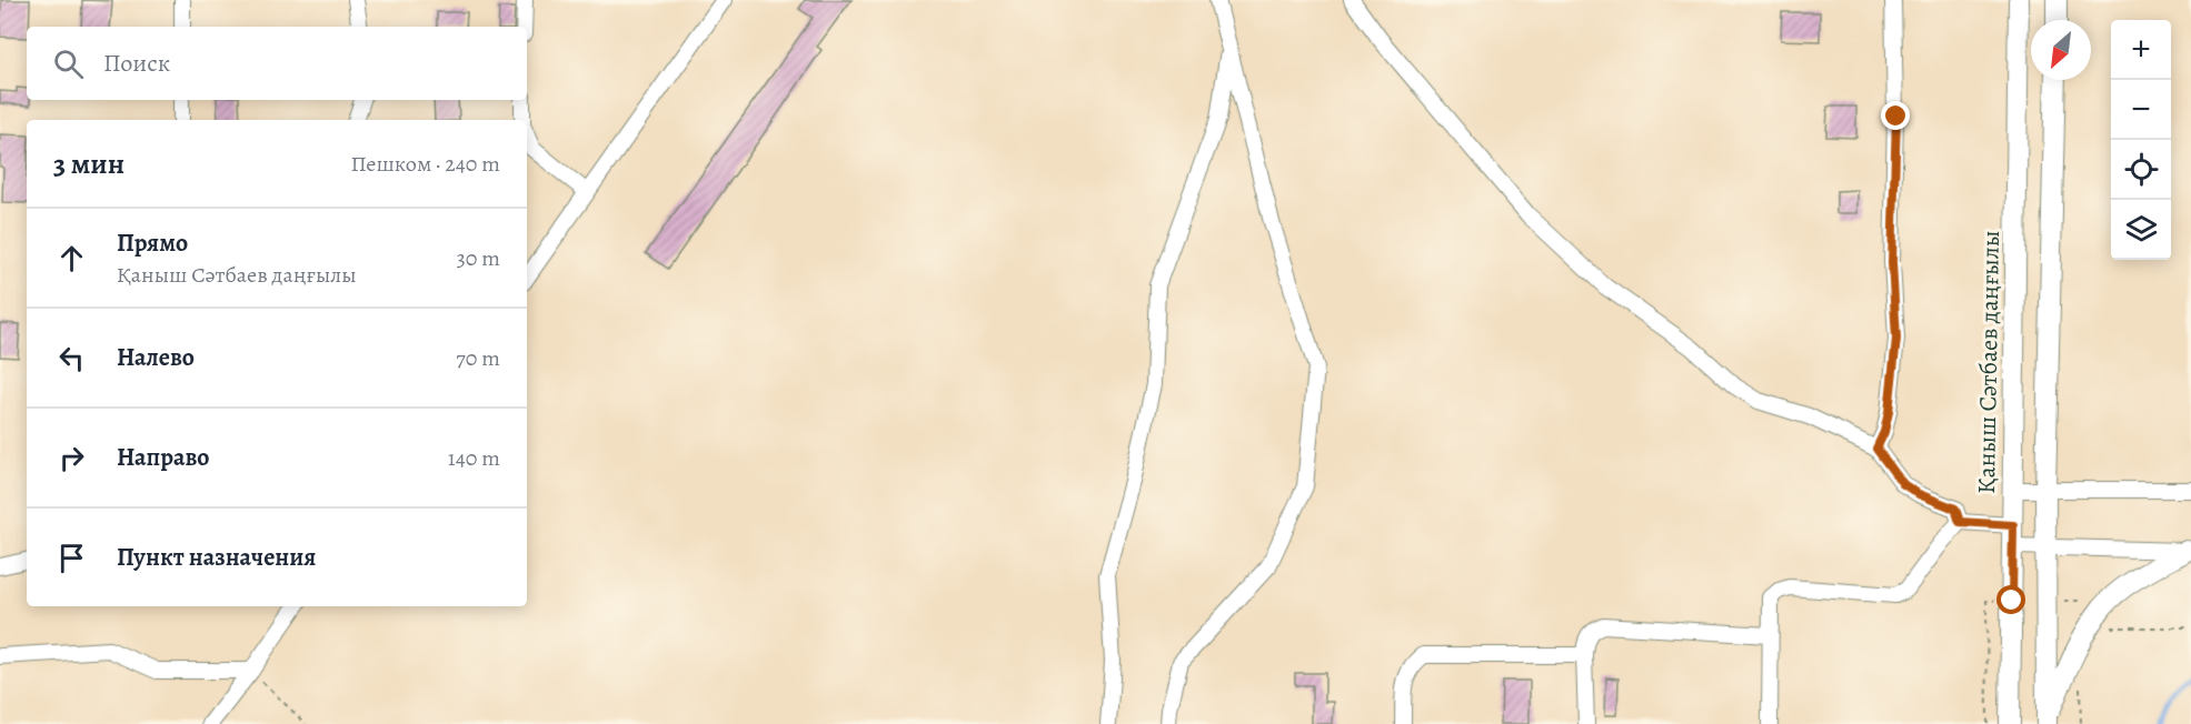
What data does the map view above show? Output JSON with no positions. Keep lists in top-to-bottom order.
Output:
{
  "streets": {
    "main road": ["Қаныш Сәтбаев даңғылы"]
  },
  "north": "bottom left",
  "page": {
    "map_buttons": ["+", "−"],
    "search": "Поиск",
    "heading": ["3 мин", "Пешком · 240 m"],
    "list": [
      ["Прямо", "Қаныш Сәтбаев даңғылы", "30 m"],
      ["Налево", "70 m"],
      ["Направо", "140 m"],
      "Пункт назначения"
    ]
  }
}
